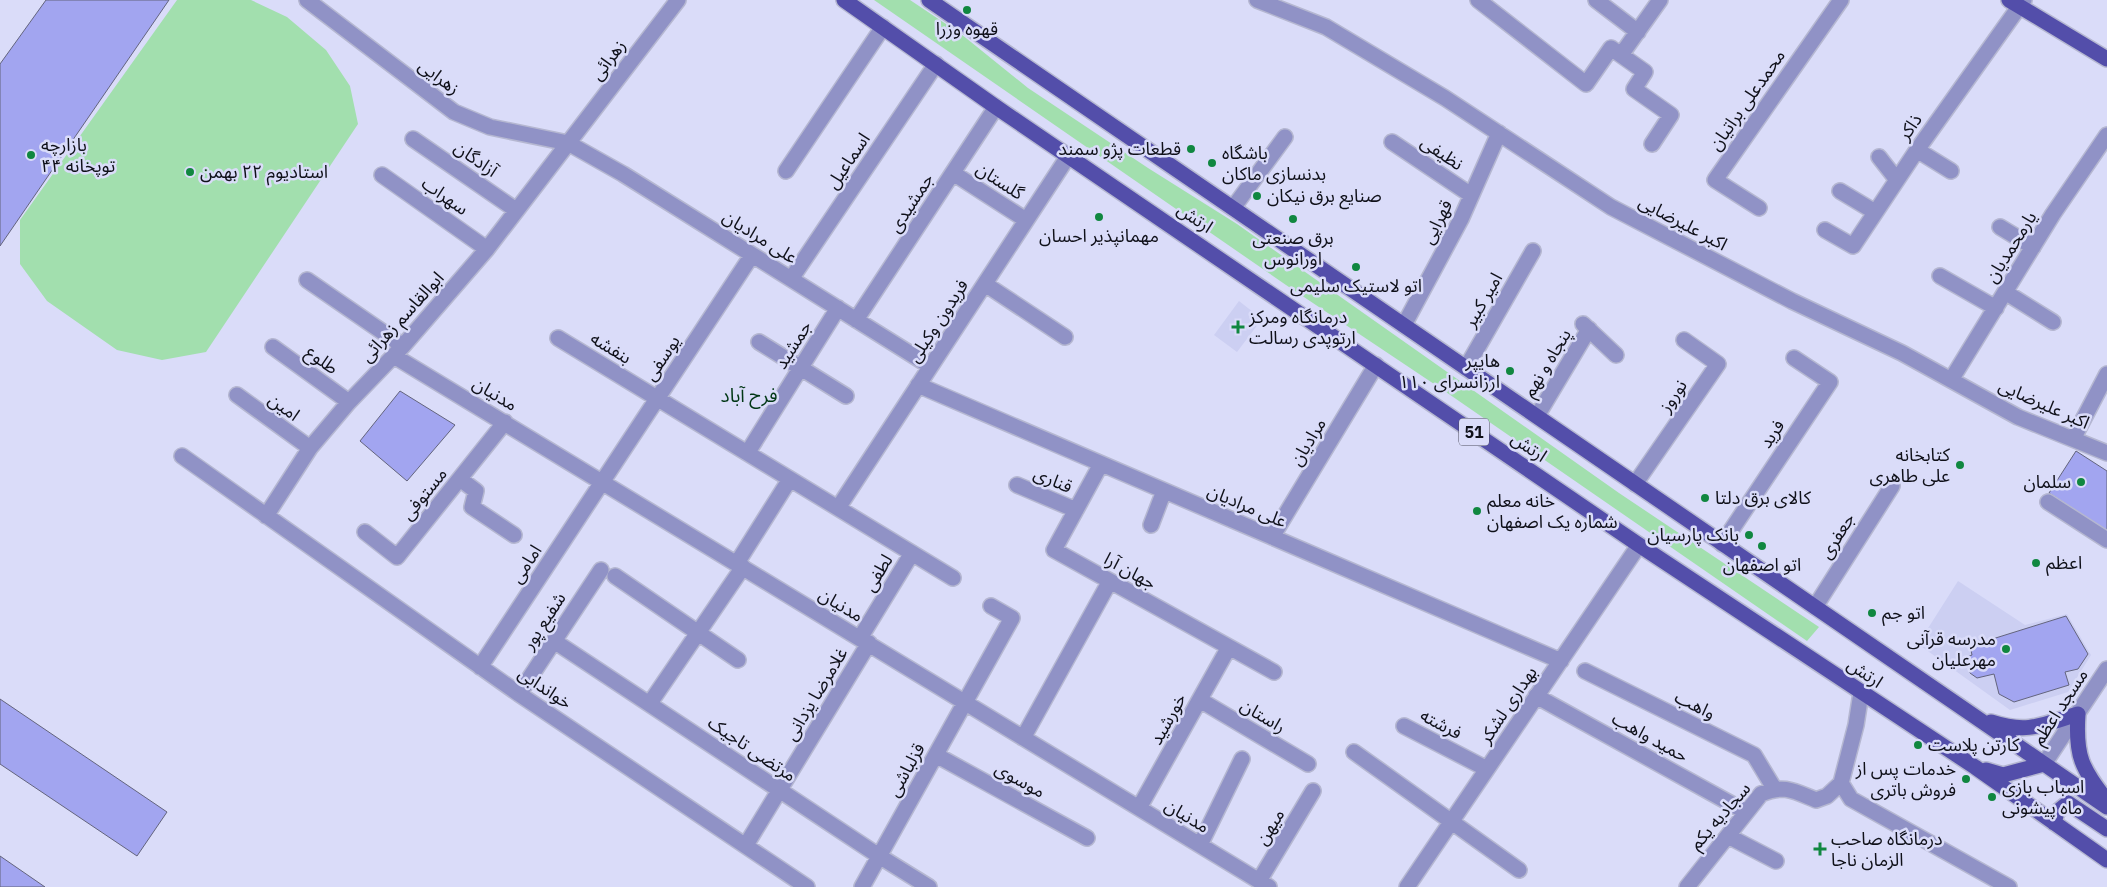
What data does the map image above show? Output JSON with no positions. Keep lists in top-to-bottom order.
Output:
{
  "streets": {
    "main road": ["ارتش", "51"],
    "street": [
      "زهرائی",
      "زهرایی",
      "محمدعلی براتیان",
      "ذاکر",
      "نظیفی",
      "آزادگان",
      "اسماعیل",
      "گلستان",
      "سهراب",
      "جمشیدی",
      "قهرایی",
      "اکبر علیرضایی",
      "علی مرادیان",
      "یارمحمدیان",
      "امیر کبیر",
      "ابوالقاسم زهرائی",
      "فریدون وکیلی",
      "جمشید",
      "بنفشه",
      "یوسفی",
      "طلوع",
      "پنجاه و نهم",
      "مدنیان",
      "نوروز",
      "امین",
      "فرید",
      "مرادیان",
      "قناری",
      "مستوفی",
      "جعفری",
      "امامی",
      "جهان آرا",
      "لطفی",
      "شفیع پور",
      "خواندابی",
      "غلامرضا یزدانی",
      "بهداری لشکر",
      "واهب",
      "مسجد اعظم",
      "راستان",
      "خورشید",
      "فرشته",
      "حمید واهب",
      "مرتضی تاجیک",
      "قزلباشی",
      "موسوی",
      "سجادیه یکم",
      "میهن"
    ]
  },
  "crossings": [
    ["زهرائی", "زهرایی"],
    ["زهرائی", "علی مرادیان"],
    ["زهرائی", "ابوالقاسم زهرائی"],
    ["زهرایی", "علی مرادیان"],
    ["زهرایی", "ابوالقاسم زهرائی"],
    ["نظیفی", "قهرایی"],
    ["آزادگان", "ابوالقاسم زهرائی"],
    ["اسماعیل", "ارتش"],
    ["اسماعیل", "علی مرادیان"],
    ["گلستان", "جمشیدی"],
    ["گلستان", "فریدون وکیلی"],
    ["سهراب", "ابوالقاسم زهرائی"],
    ["جمشیدی", "ارتش"],
    ["جمشیدی", "علی مرادیان"],
    ["ارتش", "قهرایی"],
    ["ارتش", "امیر کبیر"],
    ["ارتش", "فریدون وکیلی"],
    ["ارتش", "پنجاه و نهم"],
    ["ارتش", "نوروز"],
    ["ارتش", "فرید"],
    ["ارتش", "مرادیان"],
    ["ارتش", "جعفری"],
    ["ارتش", "بهداری لشکر"],
    ["ارتش", "مسجد اعظم"],
    ["قهرایی", "اکبر علیرضایی"],
    ["اکبر علیرضایی", "یارمحمدیان"],
    ["علی مرادیان", "ابوالقاسم زهرائی"],
    ["علی مرادیان", "فریدون وکیلی"],
    ["علی مرادیان", "جمشید"],
    ["علی مرادیان", "یوسفی"],
    ["علی مرادیان", "مرادیان"],
    ["علی مرادیان", "جهان آرا"],
    ["علی مرادیان", "بهداری لشکر"],
    ["ابوالقاسم زهرائی", "طلوع"],
    ["ابوالقاسم زهرائی", "مدنیان"],
    ["ابوالقاسم زهرائی", "امین"],
    ["ابوالقاسم زهرائی", "خواندابی"],
    ["فریدون وکیلی", "بنفشه"],
    ["جمشید", "بنفشه"],
    ["بنفشه", "یوسفی"],
    ["بنفشه", "لطفی"],
    ["یوسفی", "مدنیان"],
    ["یوسفی", "امامی"],
    ["مدنیان", "مستوفی"],
    ["مدنیان", "امامی"],
    ["مدنیان", "لطفی"],
    ["مدنیان", "غلامرضا یزدانی"],
    ["مدنیان", "خورشید"],
    ["مدنیان", "قزلباشی"],
    ["مدنیان", "میهن"],
    ["قناری", "جهان آرا"],
    ["امامی", "خواندابی"],
    ["جهان آرا", "خورشید"],
    ["لطفی", "غلامرضا یزدانی"],
    ["شفیع پور", "خواندابی"],
    ["شفیع پور", "مرتضی تاجیک"],
    ["خواندابی", "غلامرضا یزدانی"],
    ["غلامرضا یزدانی", "مرتضی تاجیک"],
    ["بهداری لشکر", "فرشته"],
    ["بهداری لشکر", "حمید واهب"],
    ["واهب", "سجادیه یکم"],
    ["راستان", "خورشید"],
    ["حمید واهب", "سجادیه یکم"],
    ["مرتضی تاجیک", "قزلباشی"],
    ["قزلباشی", "موسوی"]
  ],
  "districts": ["فرح آباد"],
  "places": {
    "other": [
      "قهوه وزرا",
      "قطعات پژو سمند",
      "بازارچه توپخانه ۴۴",
      "باشگاه بدنسازی ماکان",
      "استادیوم ۲۲ بهمن",
      "صنایع برق نیکان",
      "مهمانپذیر احسان",
      "برق صنعتی اورانوس",
      "اتو لاستیک سلیمی",
      "هایپر ارزانسرای ۱۱۰",
      "کتابخانه علی طاهری",
      "سلمان",
      "کالای برق دلتا",
      "خانه معلم شماره یک اصفهان",
      "بانک پارسیان",
      "اتو اصفهان",
      "اعظم",
      "اتو جم",
      "مدرسه قرآنی مهرعلیان",
      "کارتن پلاست",
      "خدمات پس از فروش باتری",
      "اسباب بازی ماه پیشونی"
    ],
    "health": ["درمانگاه ومرکز ارتوپدی رسالت", "درمانگاه صاحب الزمان ناجا"]
  }
}
